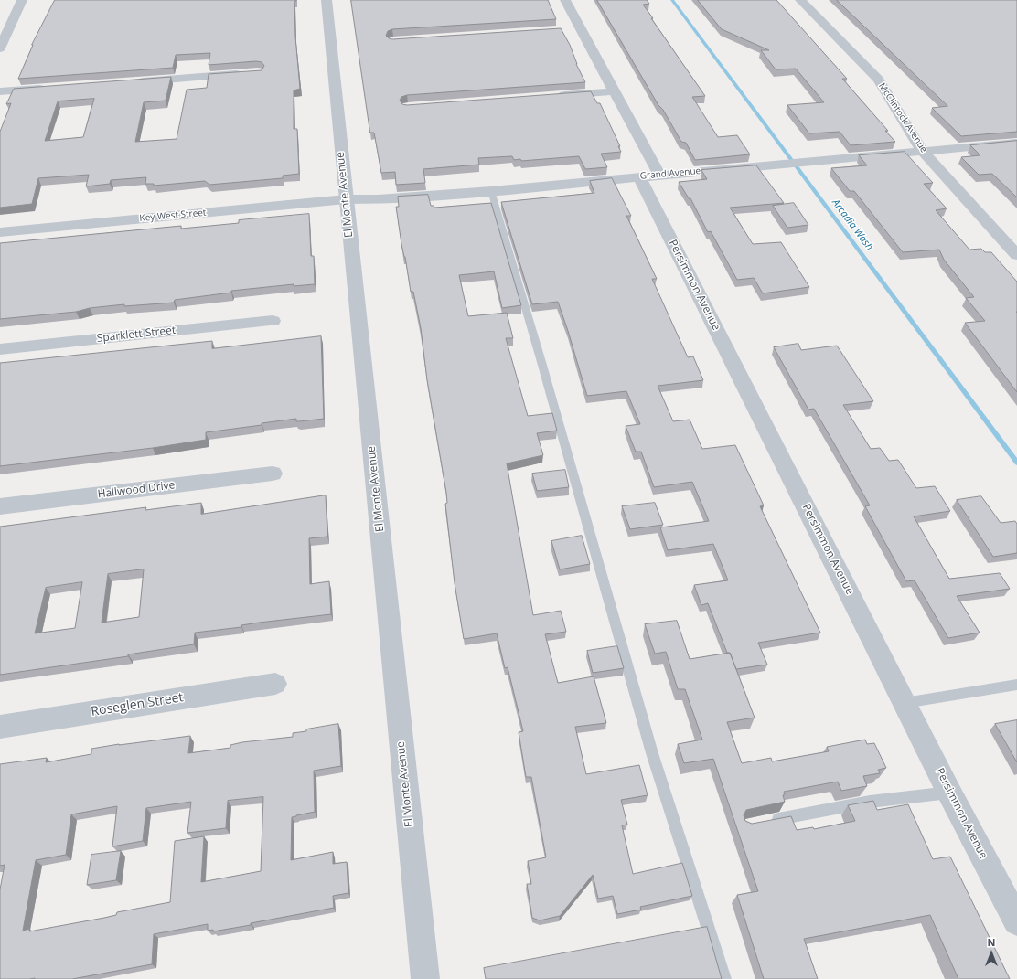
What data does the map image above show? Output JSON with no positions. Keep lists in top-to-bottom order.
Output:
{
  "streets": {
    "street": [
      "McClintock Avenue",
      "Grand Avenue",
      "El Monte Avenue",
      "Key West Street",
      "Persimmon Avenue",
      "Sparklett Street",
      "Hallwood Drive",
      "Roseglen Street"
    ]
  },
  "crossings": [
    ["McClintock Avenue", "Grand Avenue"],
    ["Grand Avenue", "El Monte Avenue"],
    ["Grand Avenue", "Key West Street"],
    ["Grand Avenue", "Persimmon Avenue"],
    ["El Monte Avenue", "Key West Street"]
  ],
  "water": ["Arcadia Wash"],
  "north": "top"
}
